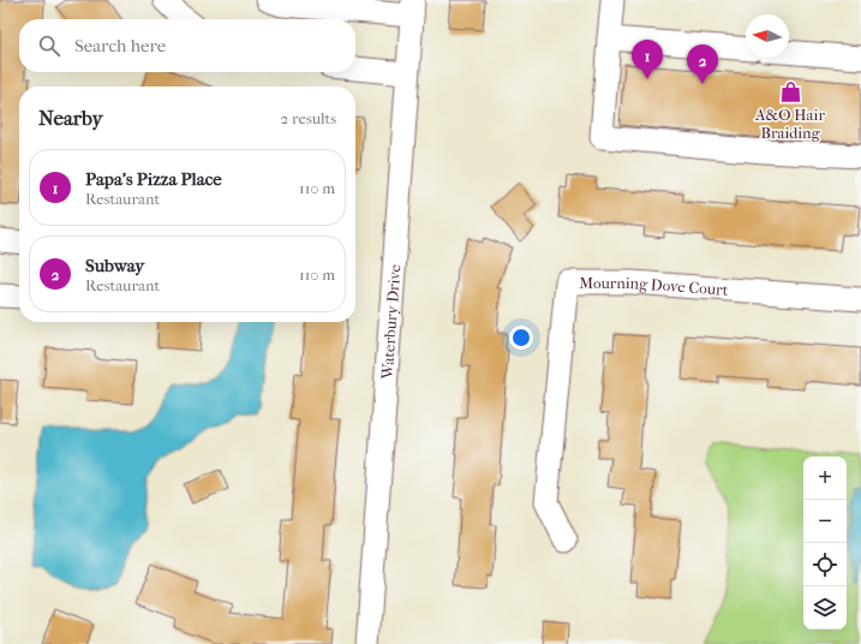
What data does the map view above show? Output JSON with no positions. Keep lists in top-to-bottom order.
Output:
{
  "streets": {
    "street": ["Mourning Dove Court", "Waterbury Drive"]
  },
  "places": {
    "shop": ["A&O Hair Braiding"]
  },
  "north": "left",
  "page": {
    "search": "Search here",
    "pins": ["1", "2"],
    "heading": ["Nearby", "2 results"],
    "list": [
      {
        "mark": "1",
        "name": "Papa's Pizza Place",
        "note": "Restaurant",
        "value": "110 m"
      },
      {
        "mark": "2",
        "name": "Subway",
        "note": "Restaurant",
        "value": "110 m"
      }
    ],
    "map_buttons": ["+", "−"]
  }
}
